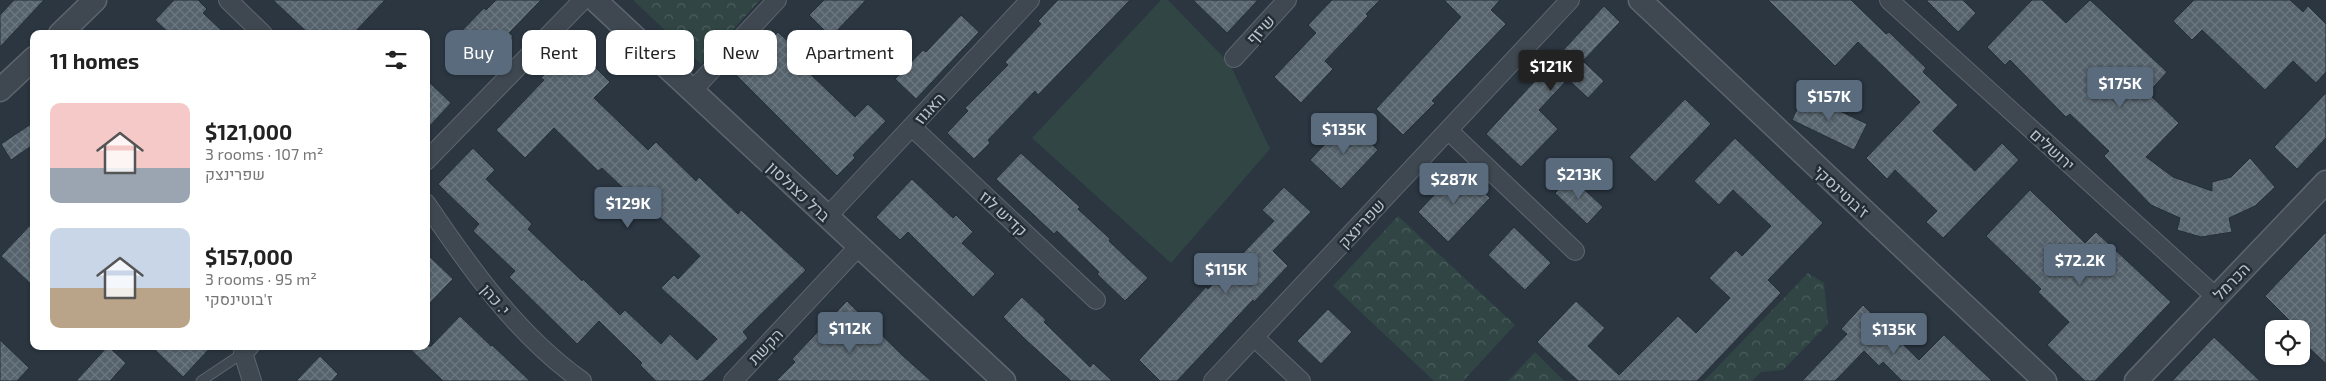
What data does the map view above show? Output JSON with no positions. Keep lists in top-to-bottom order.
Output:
{
  "streets": {
    "street": [
      "שיזף",
      "האגוז",
      "ירושלים",
      "ברל כצנלסון",
      "ז'בוטינסקי",
      "קדיש לוז",
      "שפרינצק",
      "הכרמל",
      "י. כהן",
      "הקשת"
    ]
  },
  "crossings": [
    ["האגוז", "ברל כצנלסון"],
    ["האגוז", "קדיש לוז"],
    ["ירושלים", "הכרמל"],
    ["ברל כצנלסון", "הקשת"]
  ],
  "page": {
    "chip": [
      "Buy",
      "Rent",
      "Filters",
      "New",
      "Apartment"
    ],
    "heading": "11 homes",
    "price": [
      "$121K",
      "$175K",
      "$157K",
      "$135K",
      "$213K",
      "$287K",
      "$129K",
      "$72.2K",
      "$115K",
      "$112K",
      "$135K"
    ],
    "list": [
      {
        "name": "$121,000",
        "note": "3 rooms · 107 m² · שפרינצק"
      },
      {
        "name": "$157,000",
        "note": "3 rooms · 95 m² · ז'בוטינסקי"
      }
    ]
  }
}
